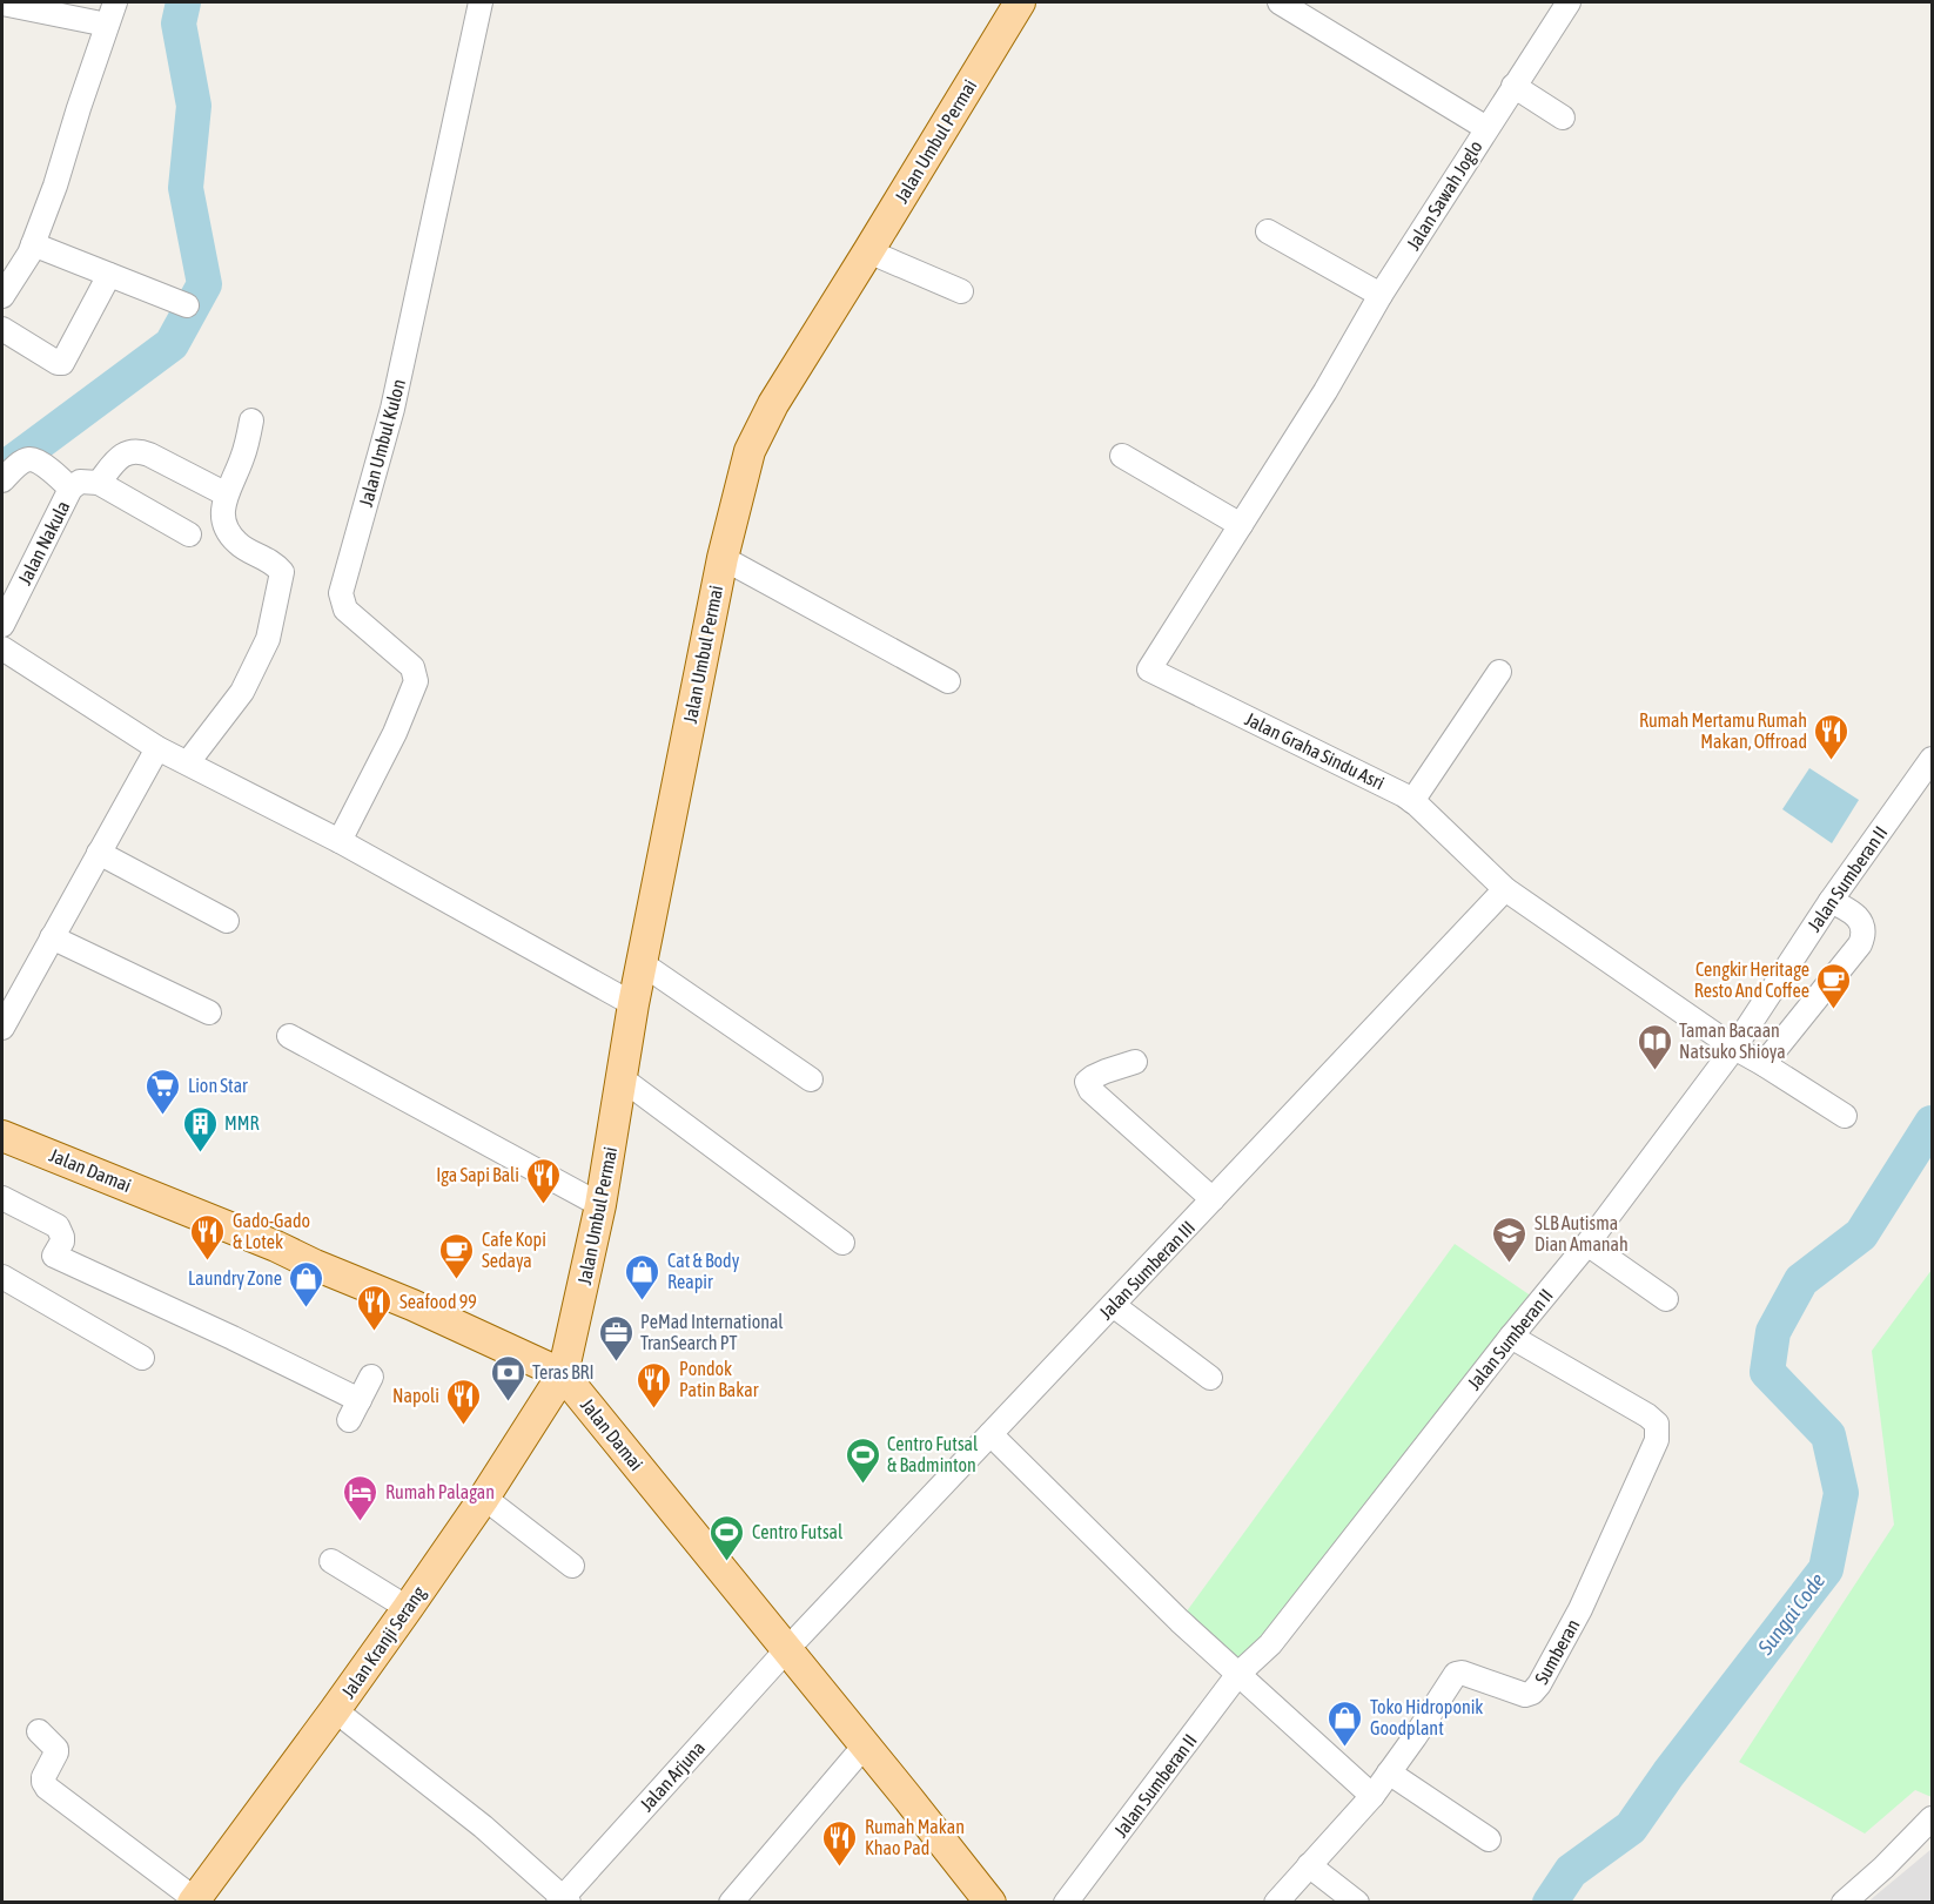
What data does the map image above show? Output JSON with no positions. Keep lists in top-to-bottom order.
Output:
{
  "streets": {
    "main road": ["Jalan Umbul Permai", "Jalan Damai", "Jalan Kranji Serang"],
    "street": [
      "Jalan Sawah Joglo",
      "Jalan Umbul Kulon",
      "Jalan Nakula",
      "Jalan Graha Sindu Asri",
      "Jalan Sumberan II",
      "Jalan Sumberan III",
      "Sumberan",
      "Jalan Arjuna"
    ]
  },
  "crossings": [
    ["Jalan Umbul Permai", "Jalan Damai"],
    ["Jalan Umbul Permai", "Jalan Kranji Serang"],
    ["Jalan Sawah Joglo", "Jalan Graha Sindu Asri"],
    ["Jalan Graha Sindu Asri", "Jalan Sumberan II"],
    ["Jalan Graha Sindu Asri", "Jalan Sumberan III"],
    ["Jalan Sumberan II", "Sumberan"],
    ["Jalan Damai", "Jalan Sumberan III"],
    ["Jalan Damai", "Jalan Kranji Serang"],
    ["Jalan Damai", "Jalan Arjuna"],
    ["Jalan Sumberan III", "Jalan Arjuna"]
  ],
  "water": ["Sungai Code"],
  "places": {
    "restaurant": [
      "Rumah Mertamu Rumah Makan, Offroad",
      "Iga Sapi Bali",
      "Gado-Gado & Lotek",
      "Seafood 99",
      "Pondok Patin Bakar",
      "Napoli",
      "Rumah Makan Khao Pad"
    ],
    "cafe": ["Cengkir Heritage Resto And Coffee", "Cafe Kopi Sedaya"],
    "library": ["Taman Bacaan Natsuko Shioya"],
    "supermarket": ["Lion Star"],
    "building": ["MMR"],
    "school or university": ["SLB Autisma Dian Amanah"],
    "shop": ["Cat & Body Reapir", "Laundry Zone", "Toko Hidroponik Goodplant"],
    "office": ["PeMad International TranSearch PT"],
    "bank": ["Teras BRI"],
    "sports": ["Centro Futsal & Badminton", "Centro Futsal"],
    "hotel": ["Rumah Palagan"]
  }
}
